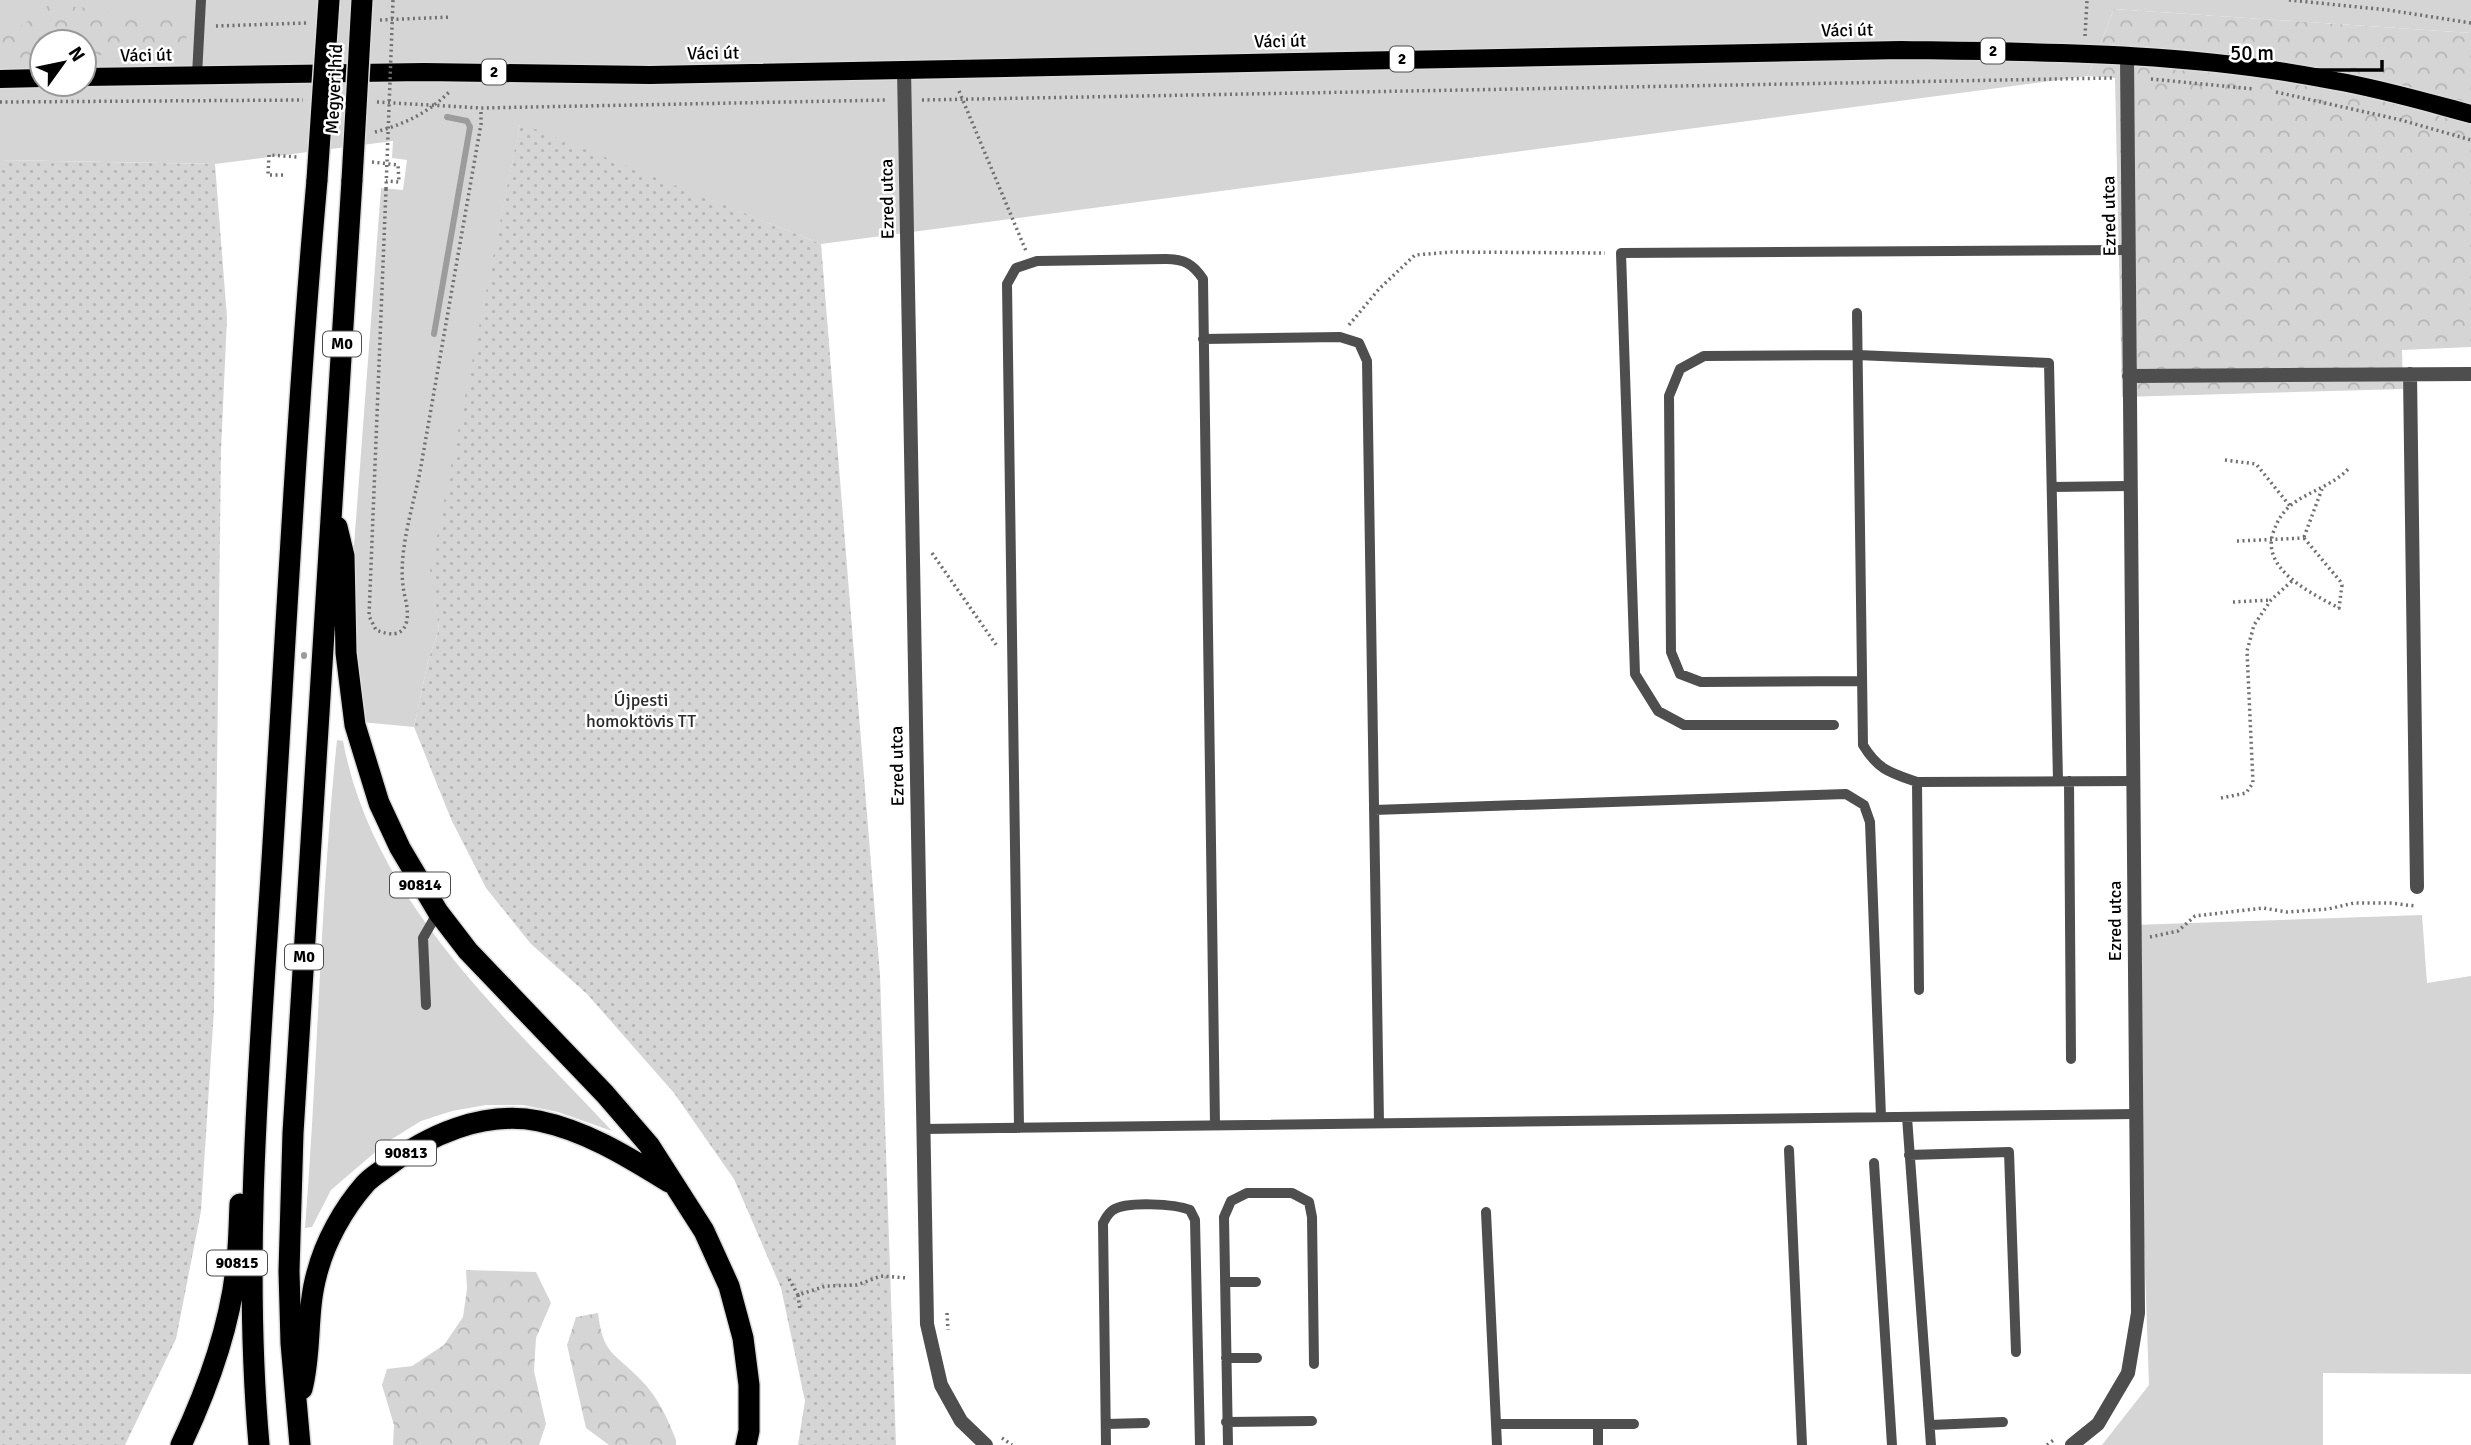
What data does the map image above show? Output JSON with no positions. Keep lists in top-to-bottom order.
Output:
{
  "streets": {
    "highway": [
      "Megyeri híd",
      "M0",
      "90814",
      "90813",
      "90815"
    ],
    "main road": ["Váci út", "2"],
    "street": ["Ezred utca"]
  },
  "crossings": [
    ["Váci út", "Ezred utca"],
    ["Megyeri híd", "M0"],
    ["Megyeri híd", "90814"],
    ["Megyeri híd", "90815"],
    ["M0", "90814"],
    ["M0", "90813"],
    ["M0", "90815"],
    ["90814", "90813"]
  ],
  "parks": ["Újpesti homoktövis TT"],
  "scale_bar": "50 m",
  "north": "top right"
}
